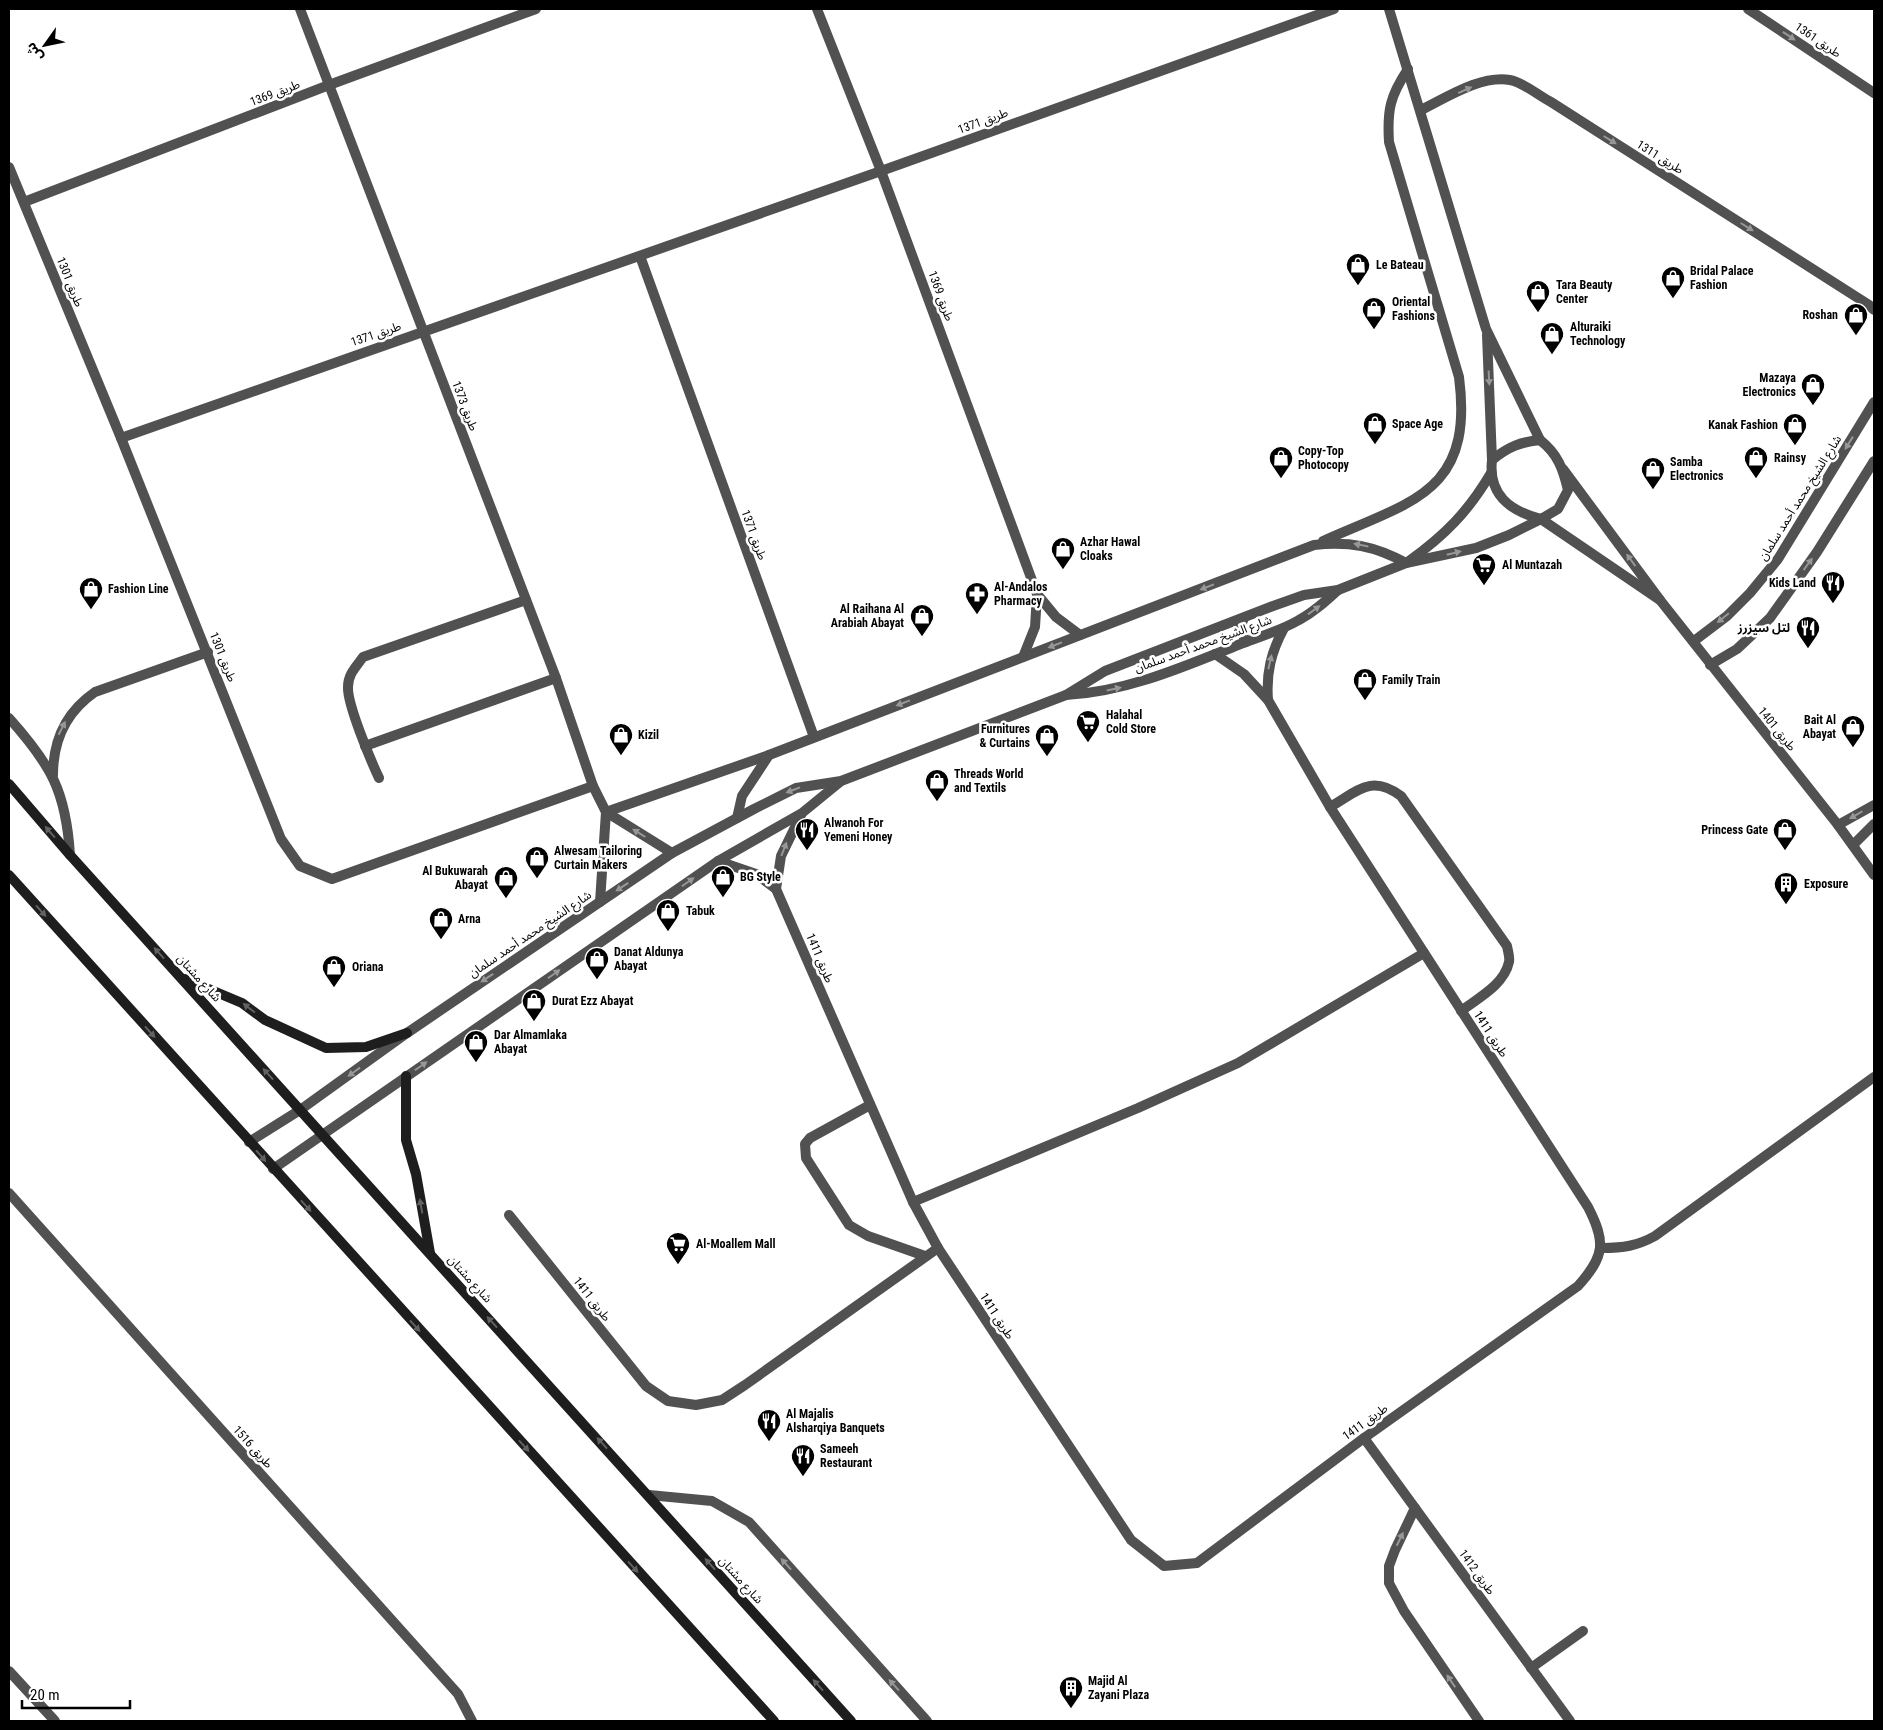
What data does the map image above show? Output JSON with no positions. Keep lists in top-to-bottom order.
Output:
{
  "streets": {
    "street": [
      "طريق 1361",
      "طريق 1369",
      "طريق 1371",
      "طريق 1311",
      "طريق 1301",
      "طريق 1373",
      "شارع الشيخ محمد أحمد سلمان",
      "طريق 1401",
      "طريق 1411",
      "شارع مشتان",
      "طريق 1516",
      "طريق 1412"
    ]
  },
  "crossings": [
    ["طريق 1369", "طريق 1371"],
    ["طريق 1369", "طريق 1301"],
    ["طريق 1369", "طريق 1373"],
    ["طريق 1371", "طريق 1301"],
    ["طريق 1371", "طريق 1373"],
    ["طريق 1301", "طريق 1373"],
    ["شارع الشيخ محمد أحمد سلمان", "طريق 1401"],
    ["شارع الشيخ محمد أحمد سلمان", "طريق 1411"],
    ["شارع الشيخ محمد أحمد سلمان", "شارع مشتان"],
    ["طريق 1411", "طريق 1412"]
  ],
  "one_way": ["طريق 1361", "طريق 1311"],
  "places": {
    "shop": [
      "Le Bateau",
      "Bridal Palace Fashion",
      "Tara Beauty Center",
      "Oriental Fashions",
      "Roshan",
      "Alturaiki Technology",
      "Mazaya Electronics",
      "Space Age",
      "Kanak Fashion",
      "Copy-Top Photocopy",
      "Rainsy",
      "Samba Electronics",
      "Azhar Hawal Cloaks",
      "Fashion Line",
      "Al Raihana Al Arabiah Abayat",
      "Family Train",
      "Bait Al Abayat",
      "Kizil",
      "Furnitures & Curtains",
      "Threads World and Textils",
      "Princess Gate",
      "Alwesam Tailoring Curtain Makers",
      "BG Style",
      "Al Bukuwarah Abayat",
      "Tabuk",
      "Arna",
      "Danat Aldunya Abayat",
      "Oriana",
      "Durat Ezz Abayat",
      "Dar Almamlaka Abayat"
    ],
    "supermarket": ["Al Muntazah", "Halahal Cold Store", "Al-Moallem Mall"],
    "restaurant": [
      "Kids Land",
      "لتل سيزرز",
      "Alwanoh For Yemeni Honey",
      "Al Majalis Alsharqiya Banquets",
      "Sameeh Restaurant"
    ],
    "pharmacy": ["Al-Andalos Pharmacy"],
    "building": ["Exposure", "Majid Al Zayani Plaza"]
  },
  "scale_bar": "20 m",
  "north": "bottom left"
}
